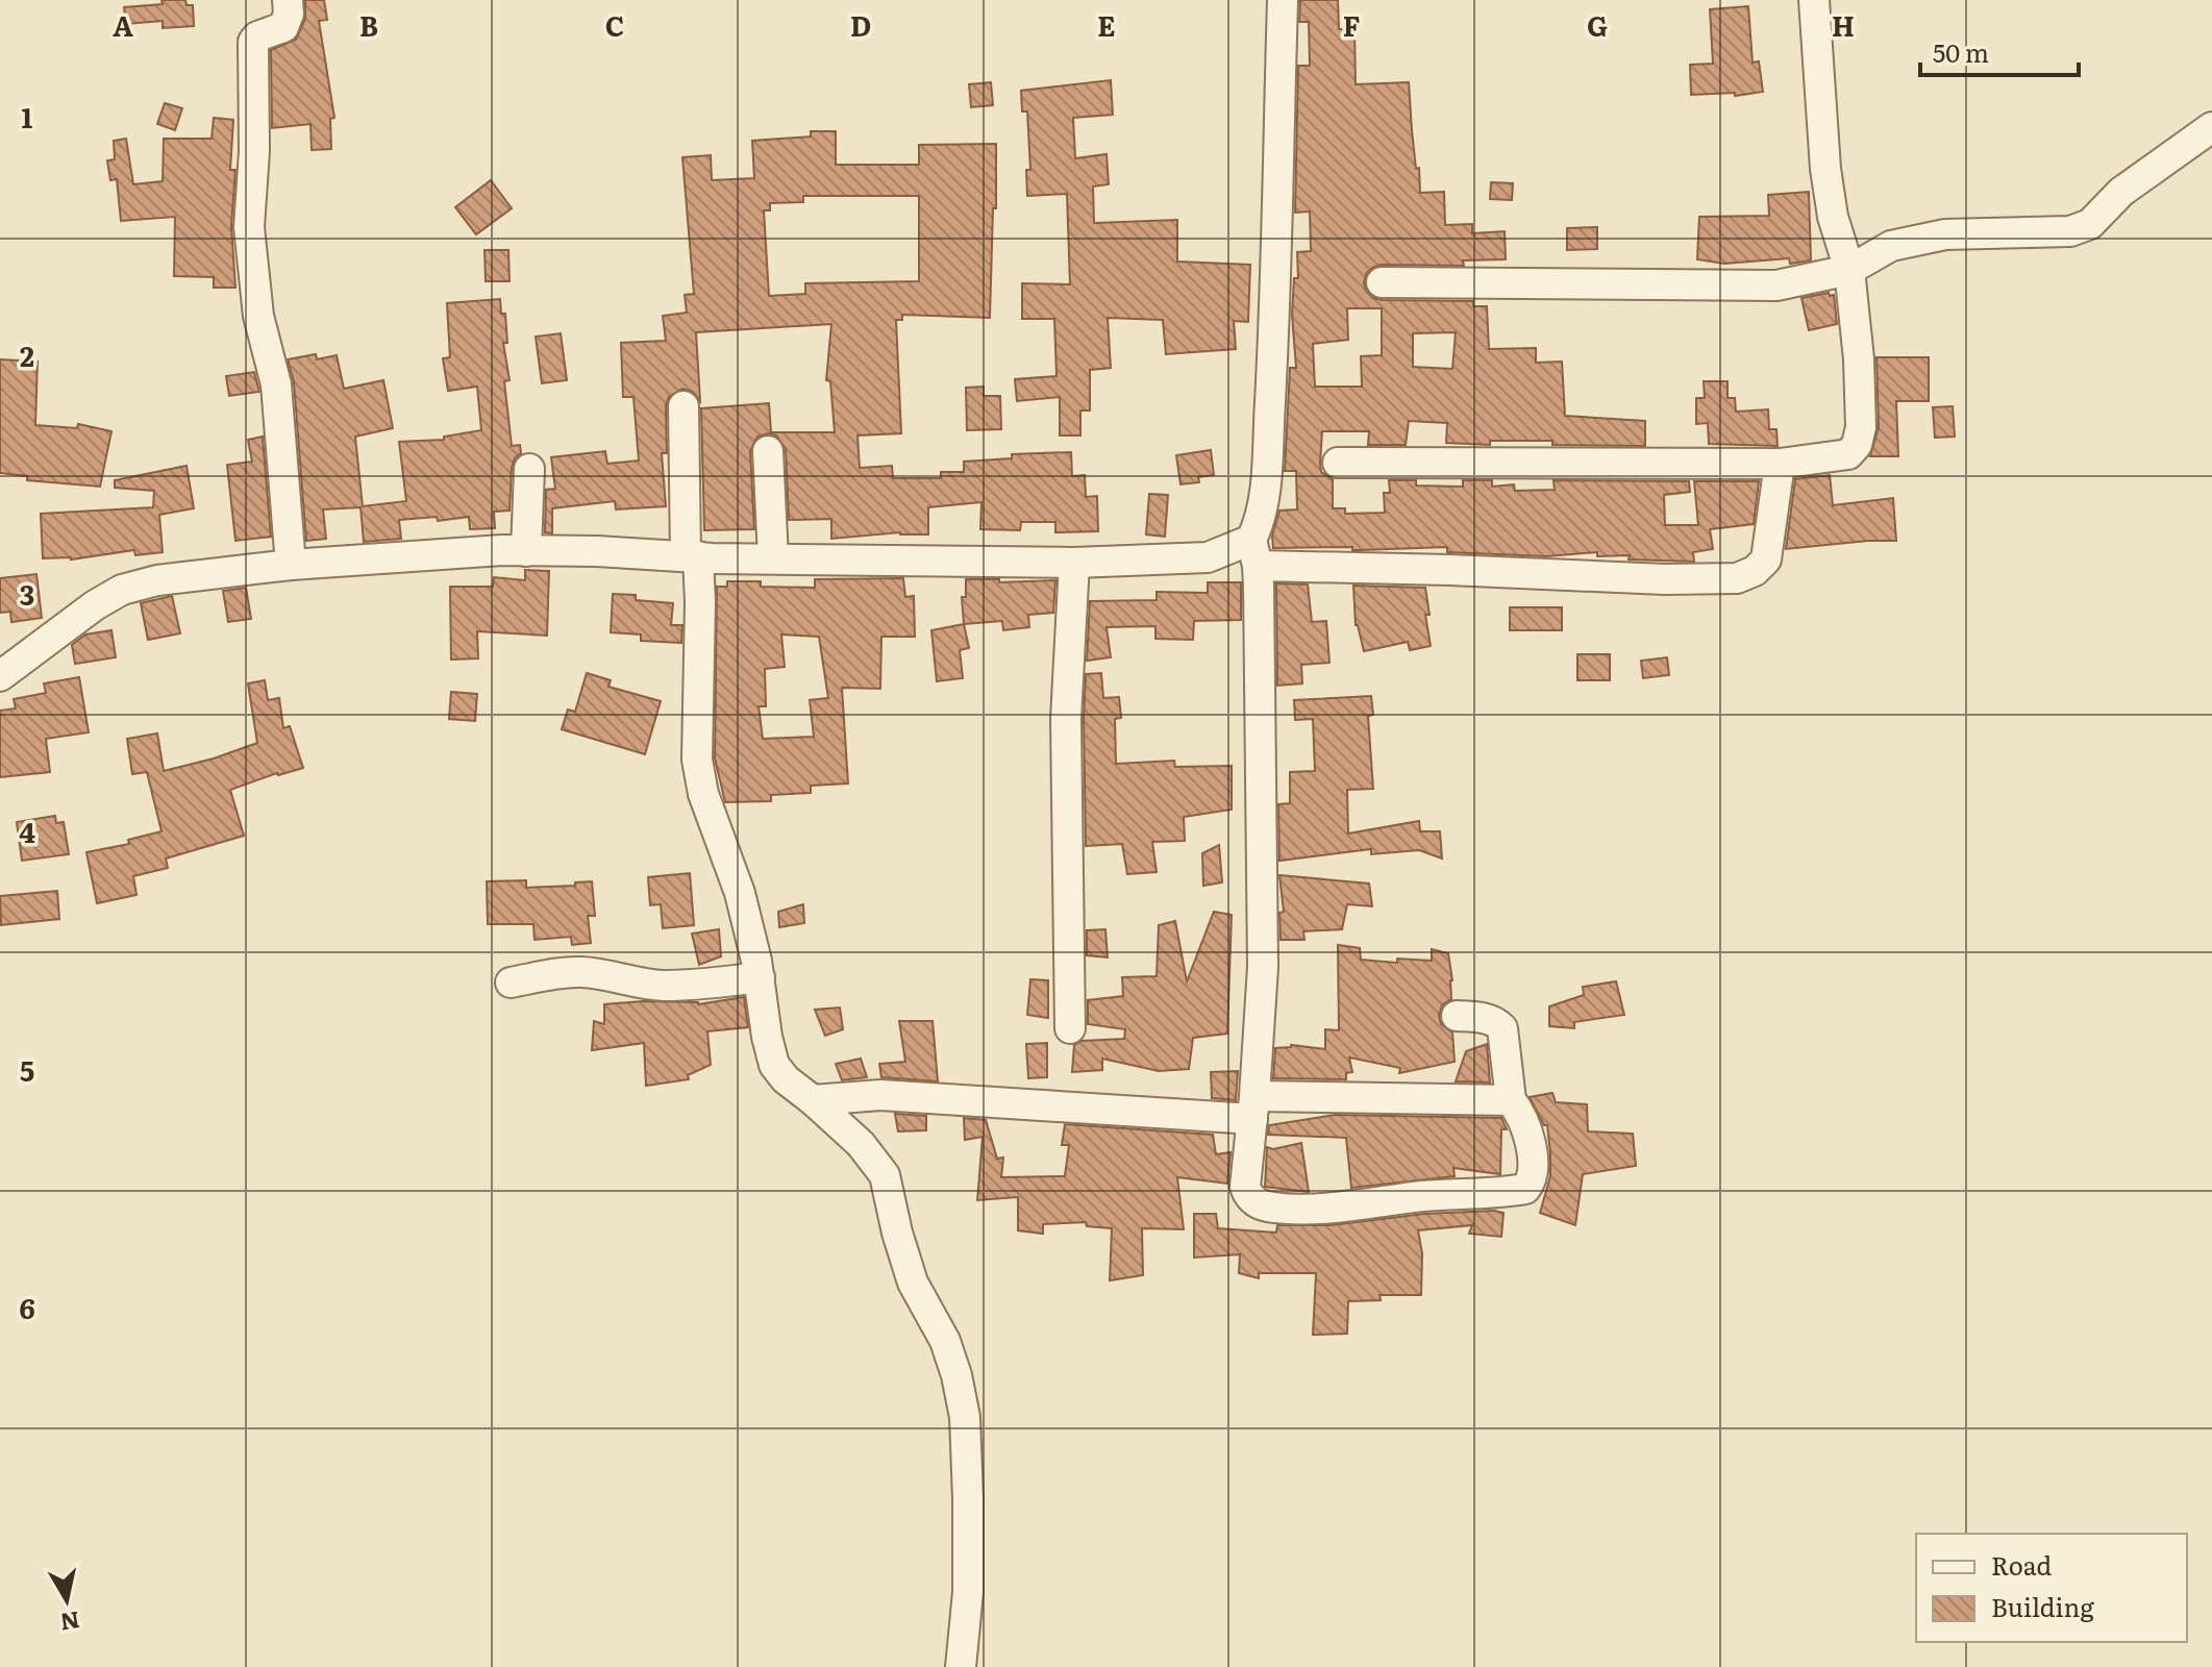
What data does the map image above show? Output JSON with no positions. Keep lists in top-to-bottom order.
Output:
{
  "legend": ["Road", "Building"],
  "scale_bar": "50 m",
  "north": "bottom",
  "grid": {
    "columns": [
      "A",
      "B",
      "C",
      "D",
      "E",
      "F",
      "G",
      "H"
    ],
    "rows": [
      "1",
      "2",
      "3",
      "4",
      "5",
      "6"
    ]
  }
}
